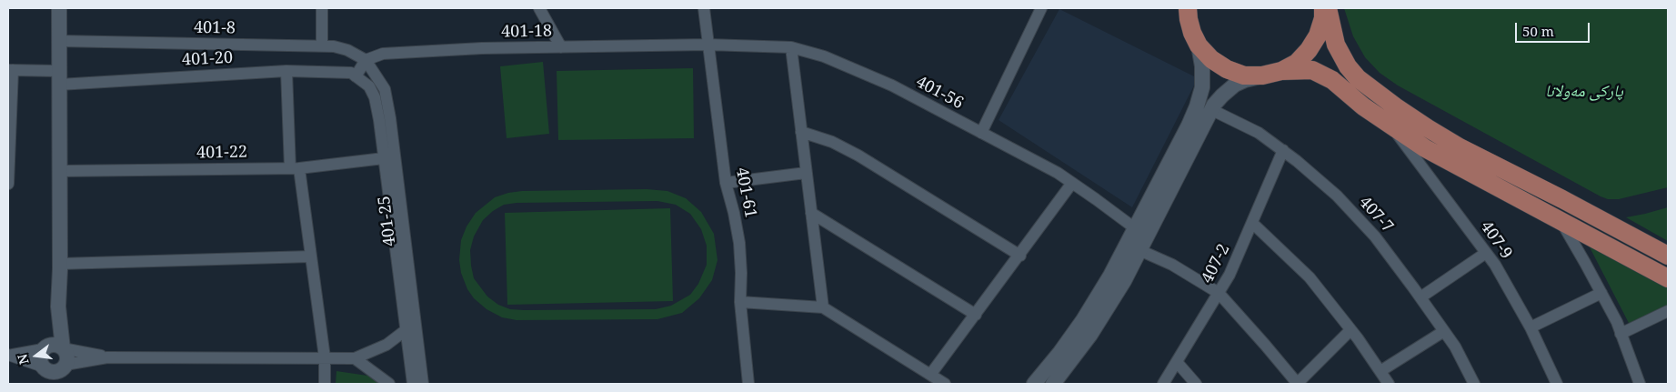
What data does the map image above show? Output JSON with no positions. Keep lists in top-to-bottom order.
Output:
{
  "streets": {
    "street": [
      "401-8",
      "401-18",
      "401-20",
      "401-56",
      "401-22",
      "401-61",
      "407-7",
      "401-25",
      "407-9",
      "407-2"
    ]
  },
  "crossings": [
    ["401-8", "401-18"],
    ["401-8", "401-25"],
    ["401-18", "401-56"],
    ["401-18", "401-61"],
    ["401-18", "401-25"],
    ["401-20", "401-25"],
    ["401-56", "401-61"],
    ["401-22", "401-25"],
    ["407-7", "407-2"]
  ],
  "parks": ["پارکی مەولانا"],
  "scale_bar": "50 m",
  "north": "left"
}
